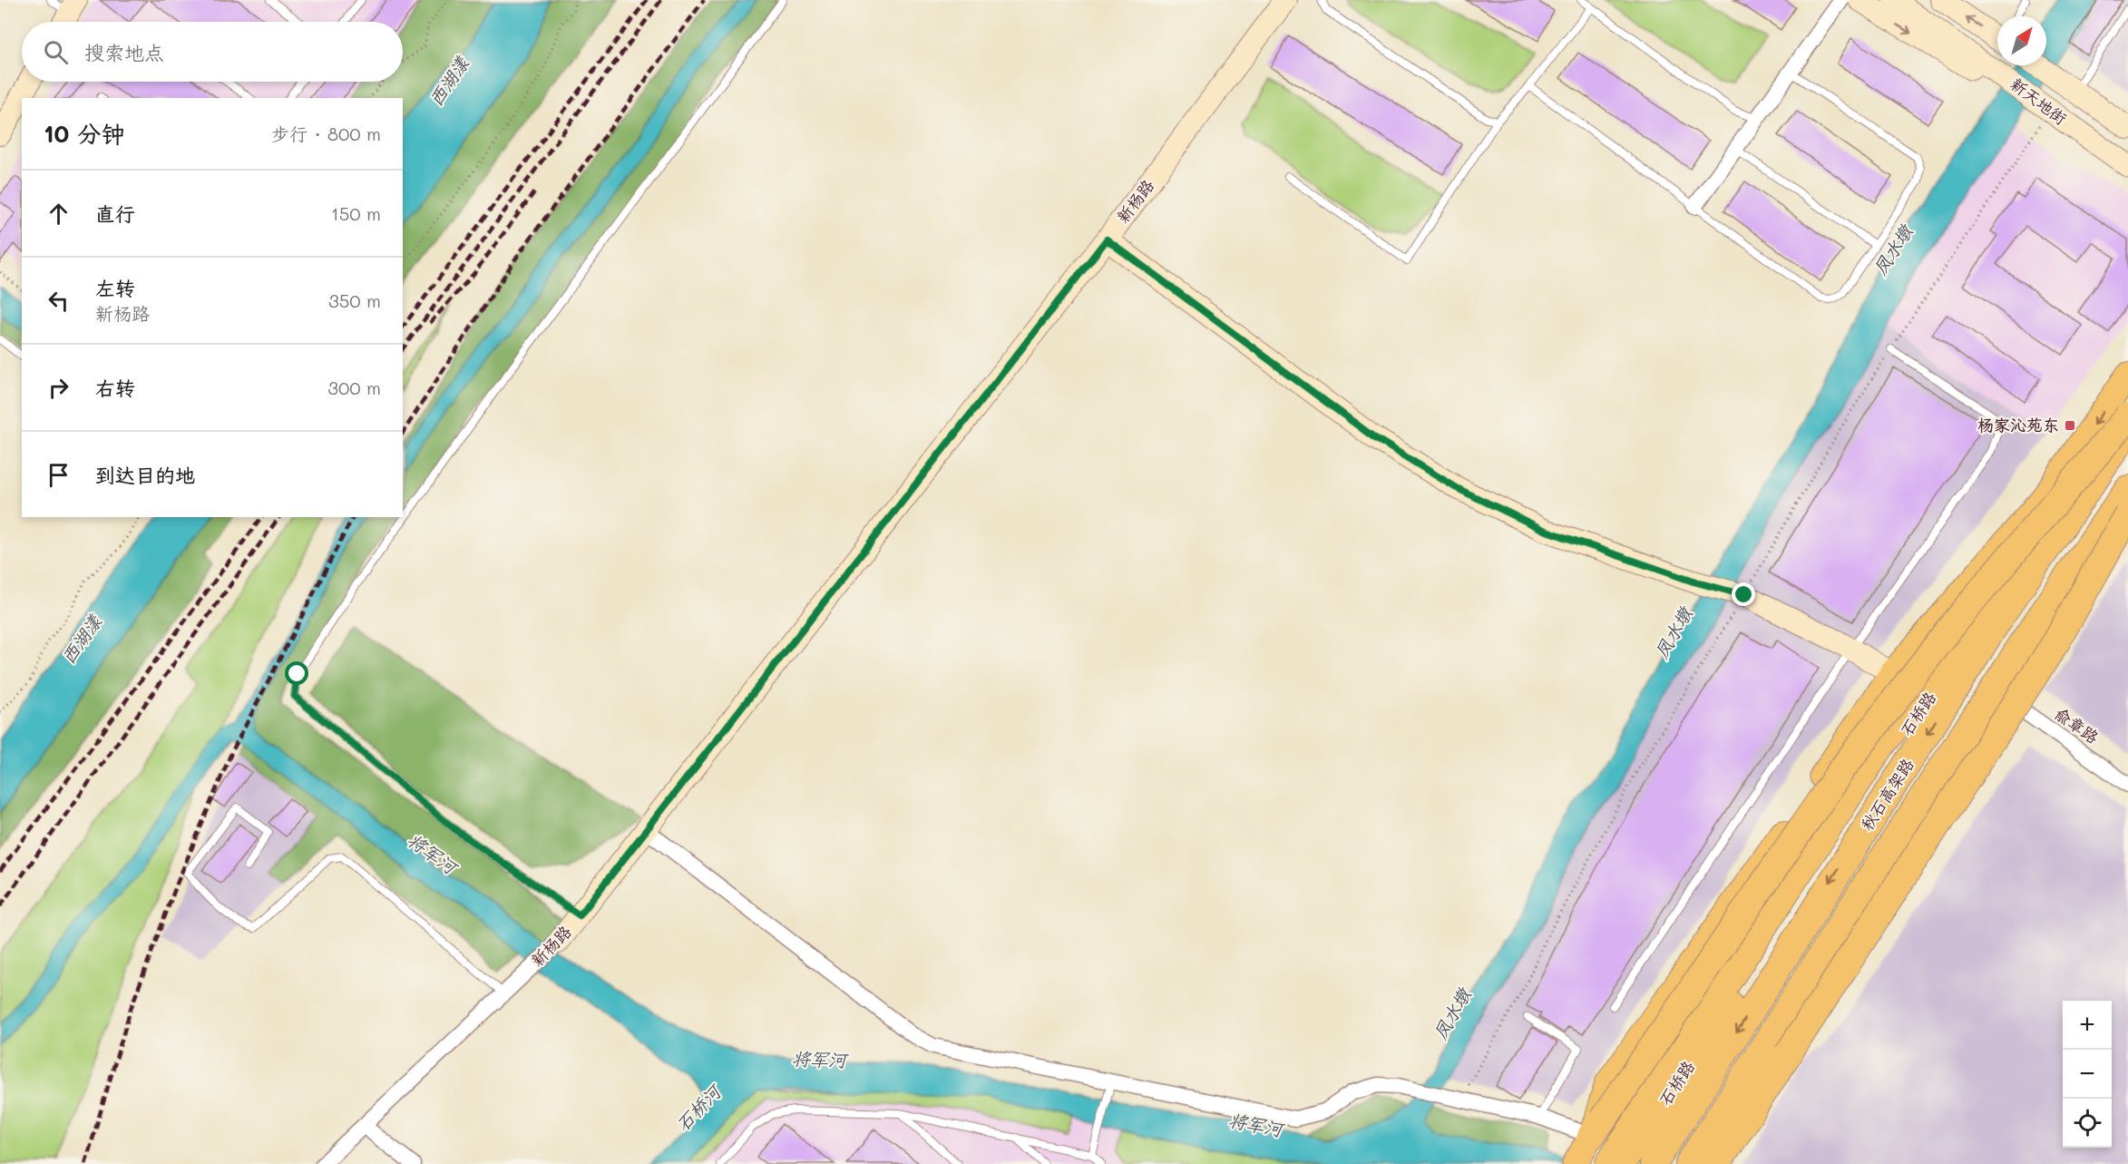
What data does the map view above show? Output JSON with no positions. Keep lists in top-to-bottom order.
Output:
{
  "streets": {
    "highway": ["秋石高架路"],
    "main road": ["石桥路"],
    "street": ["新天地街", "新杨路", "俞章路"]
  },
  "water": [
    "西湖漾",
    "凤水墩",
    "将军河",
    "石桥河"
  ],
  "places": {
    "transit": ["杨家沁苑东"]
  },
  "north": "top right",
  "page": {
    "search": "搜索地点",
    "heading": ["10 分钟", "步行 · 800 m"],
    "list": [
      ["直行", "150 m"],
      ["左转", "新杨路", "350 m"],
      ["右转", "300 m"],
      "到达目的地"
    ],
    "map_buttons": ["+", "−"]
  }
}
